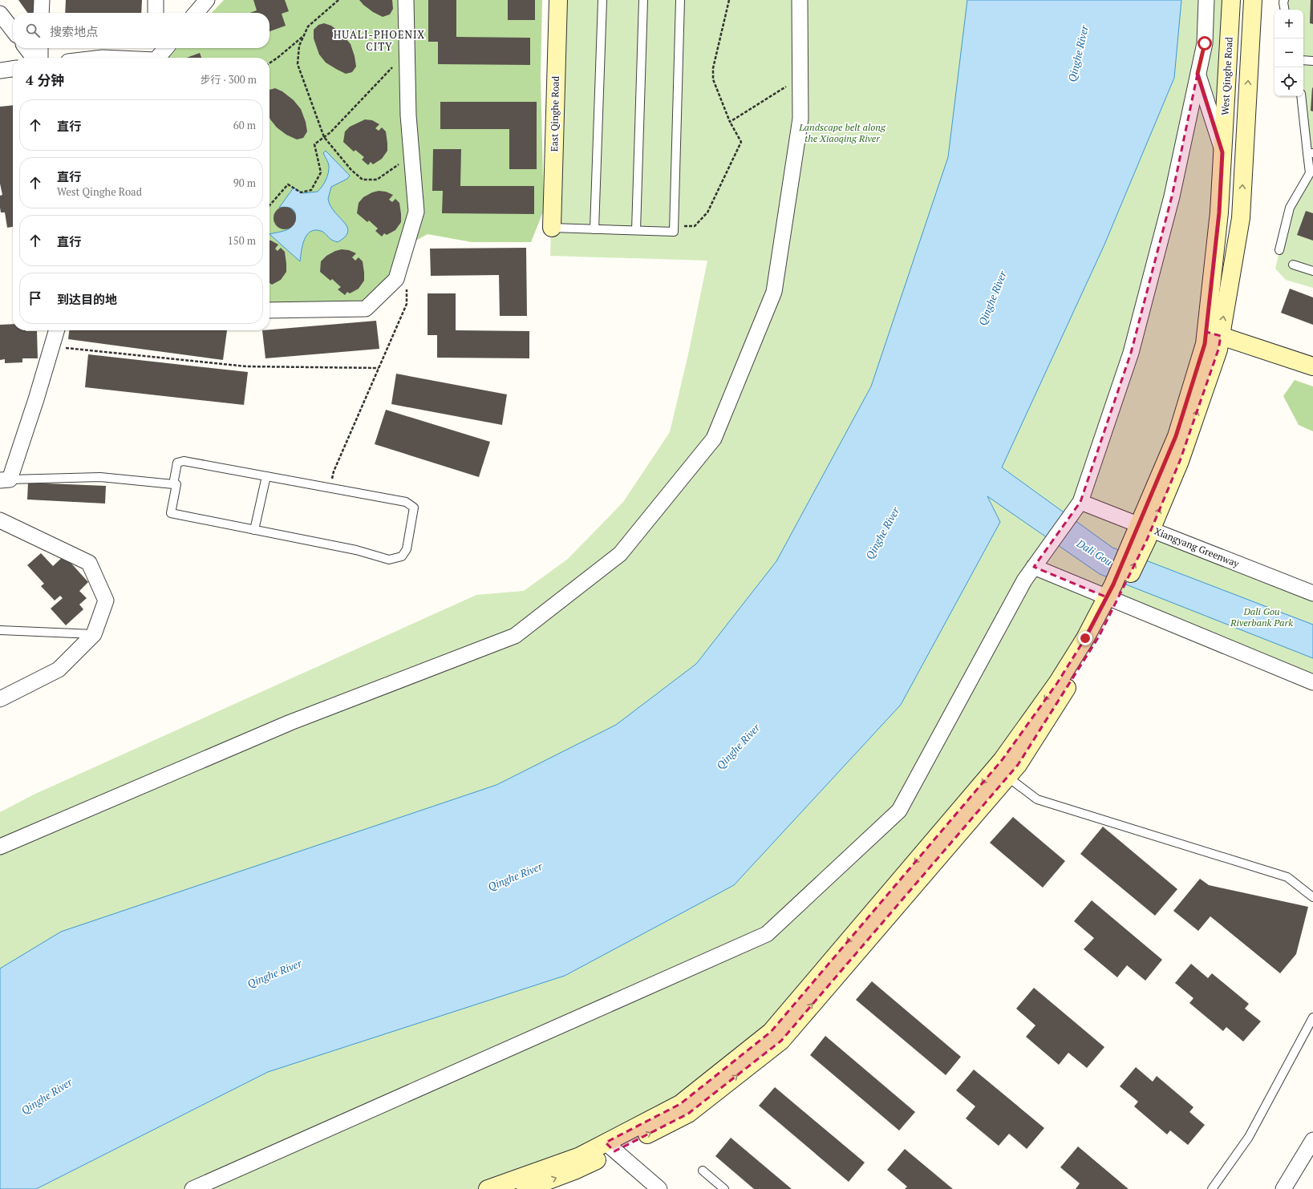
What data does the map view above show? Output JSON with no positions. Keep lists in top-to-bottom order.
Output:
{
  "streets": {
    "main road": ["West Qinghe Road", "East Qinghe Road"],
    "street": ["Xiangyang Greenway"]
  },
  "districts": ["HUALI-PHOENIX CITY"],
  "water": ["Qinghe River", "Dali Gou"],
  "parks": ["Landscape belt along the Xiaoqing River", "Dali Gou Riverbank Park"],
  "page": {
    "map_buttons": ["+", "−"],
    "search": "搜索地点",
    "heading": ["4 分钟", "步行 · 300 m"],
    "list": [
      ["直行", "60 m"],
      ["直行", "West Qinghe Road", "90 m"],
      ["直行", "150 m"],
      "到达目的地"
    ]
  }
}
